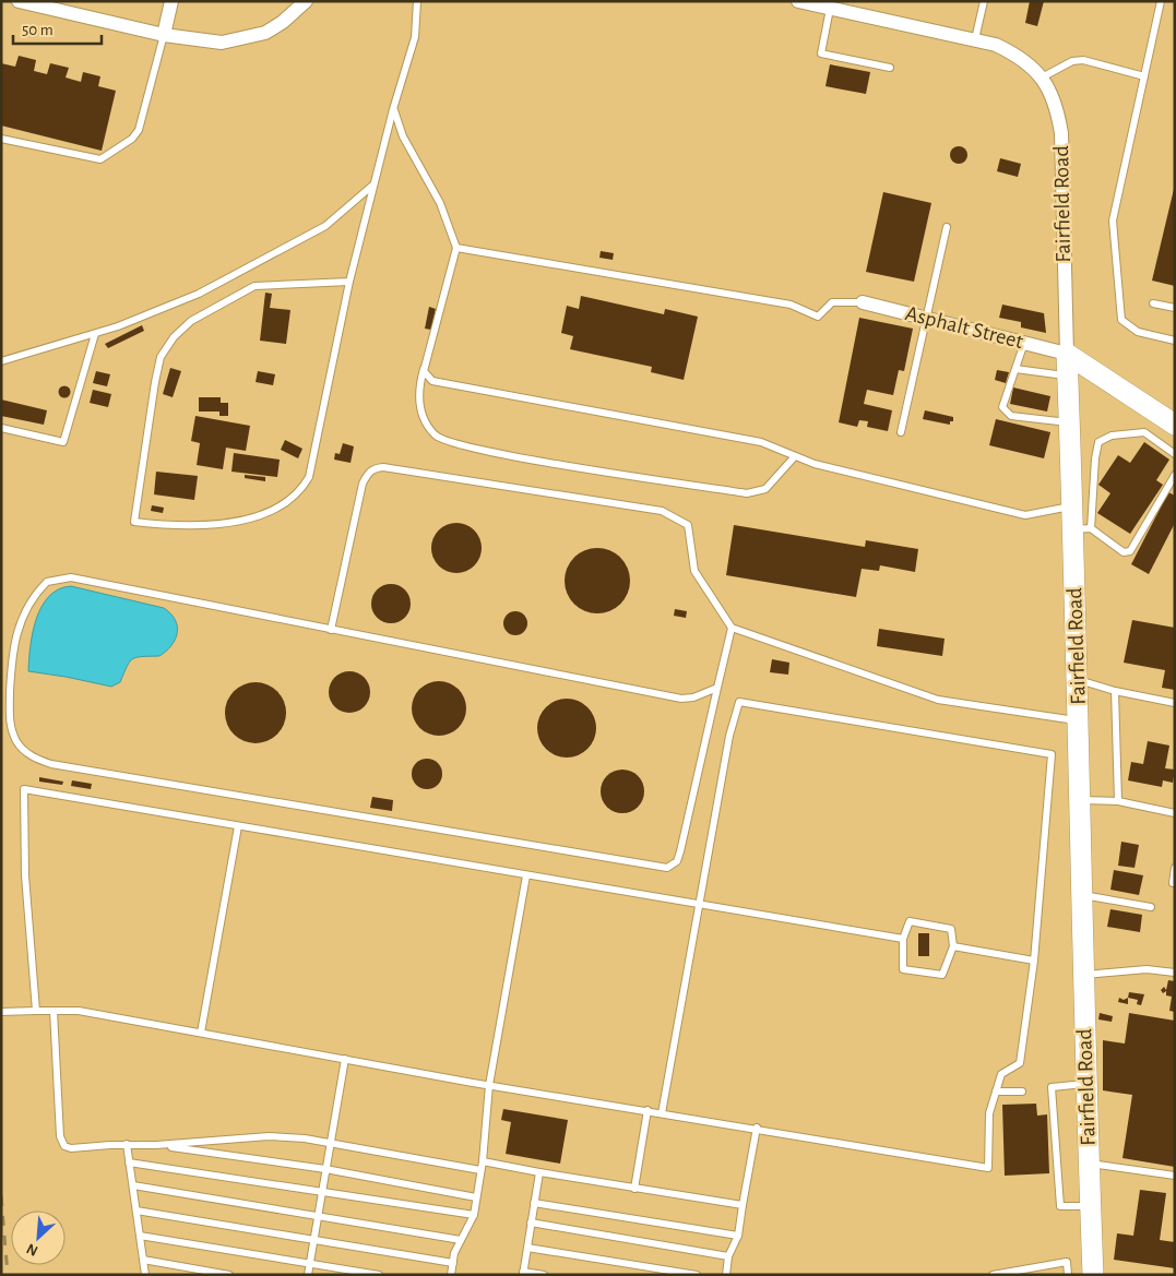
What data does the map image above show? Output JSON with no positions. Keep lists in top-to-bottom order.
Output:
{
  "streets": {
    "street": ["Fairfield Road", "Asphalt Street"]
  },
  "crossings": [
    ["Fairfield Road", "Asphalt Street"]
  ],
  "scale_bar": "50 m",
  "north": "bottom left"
}
